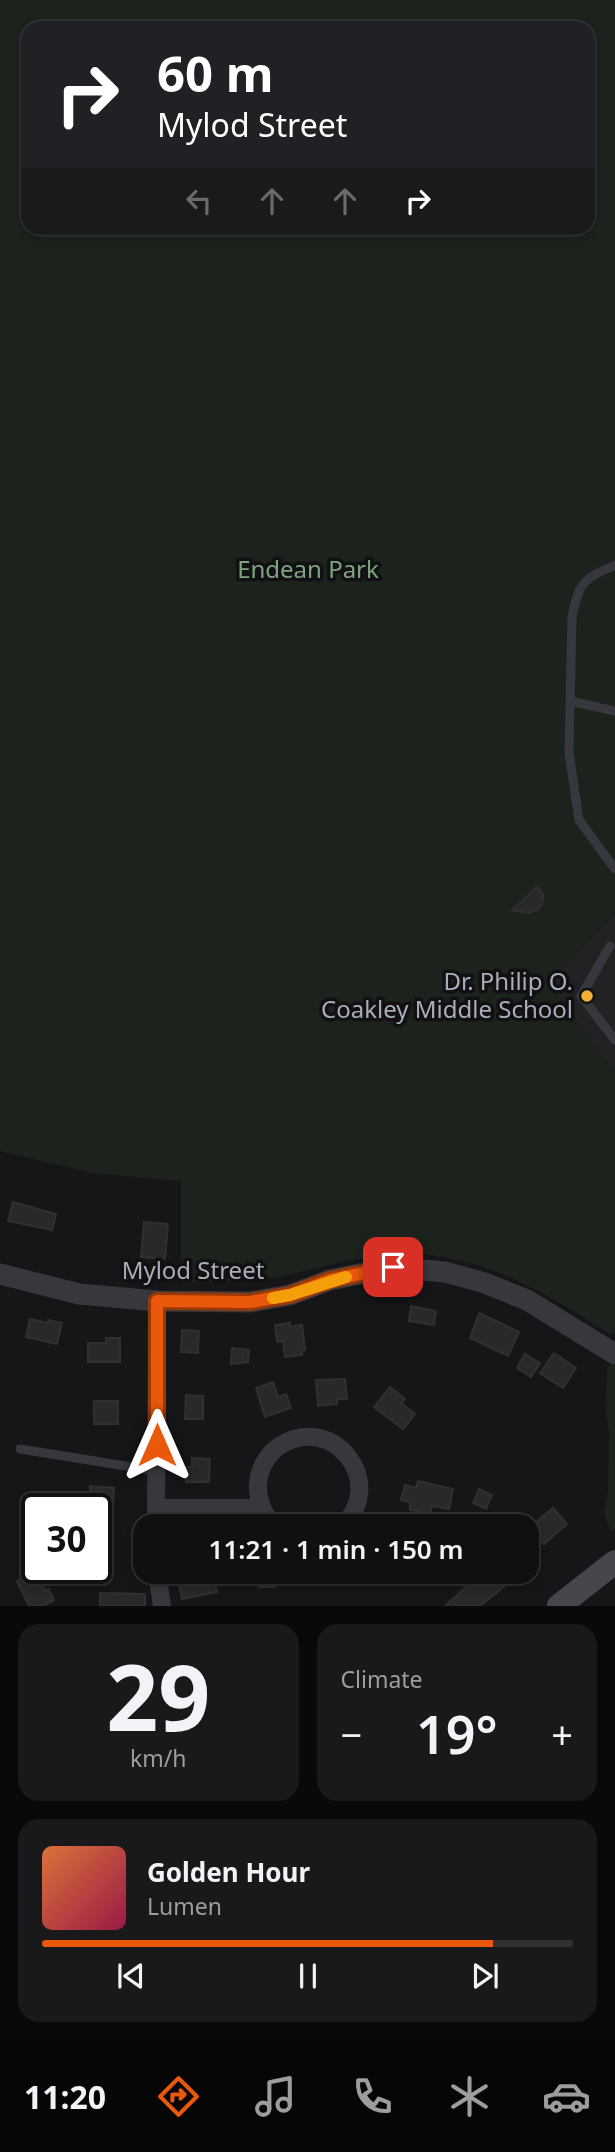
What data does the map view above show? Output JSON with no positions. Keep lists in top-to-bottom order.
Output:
{
  "streets": {
    "street": ["Mylod Street"]
  },
  "parks": ["Endean Park"],
  "places": ["Dr. Philip O. Coakley Middle School"],
  "page": {
    "turn": ["60 m", "Mylod Street"],
    "limit": "30",
    "trip": "11:21 · 1 min · 150 m",
    "tile": [
      ["29", "km/h"],
      "Climate"
    ],
    "heat": ["−", "19°", "+"],
    "song": ["Golden Hour", "Lumen"],
    "tabs": "11:20"
  }
}
